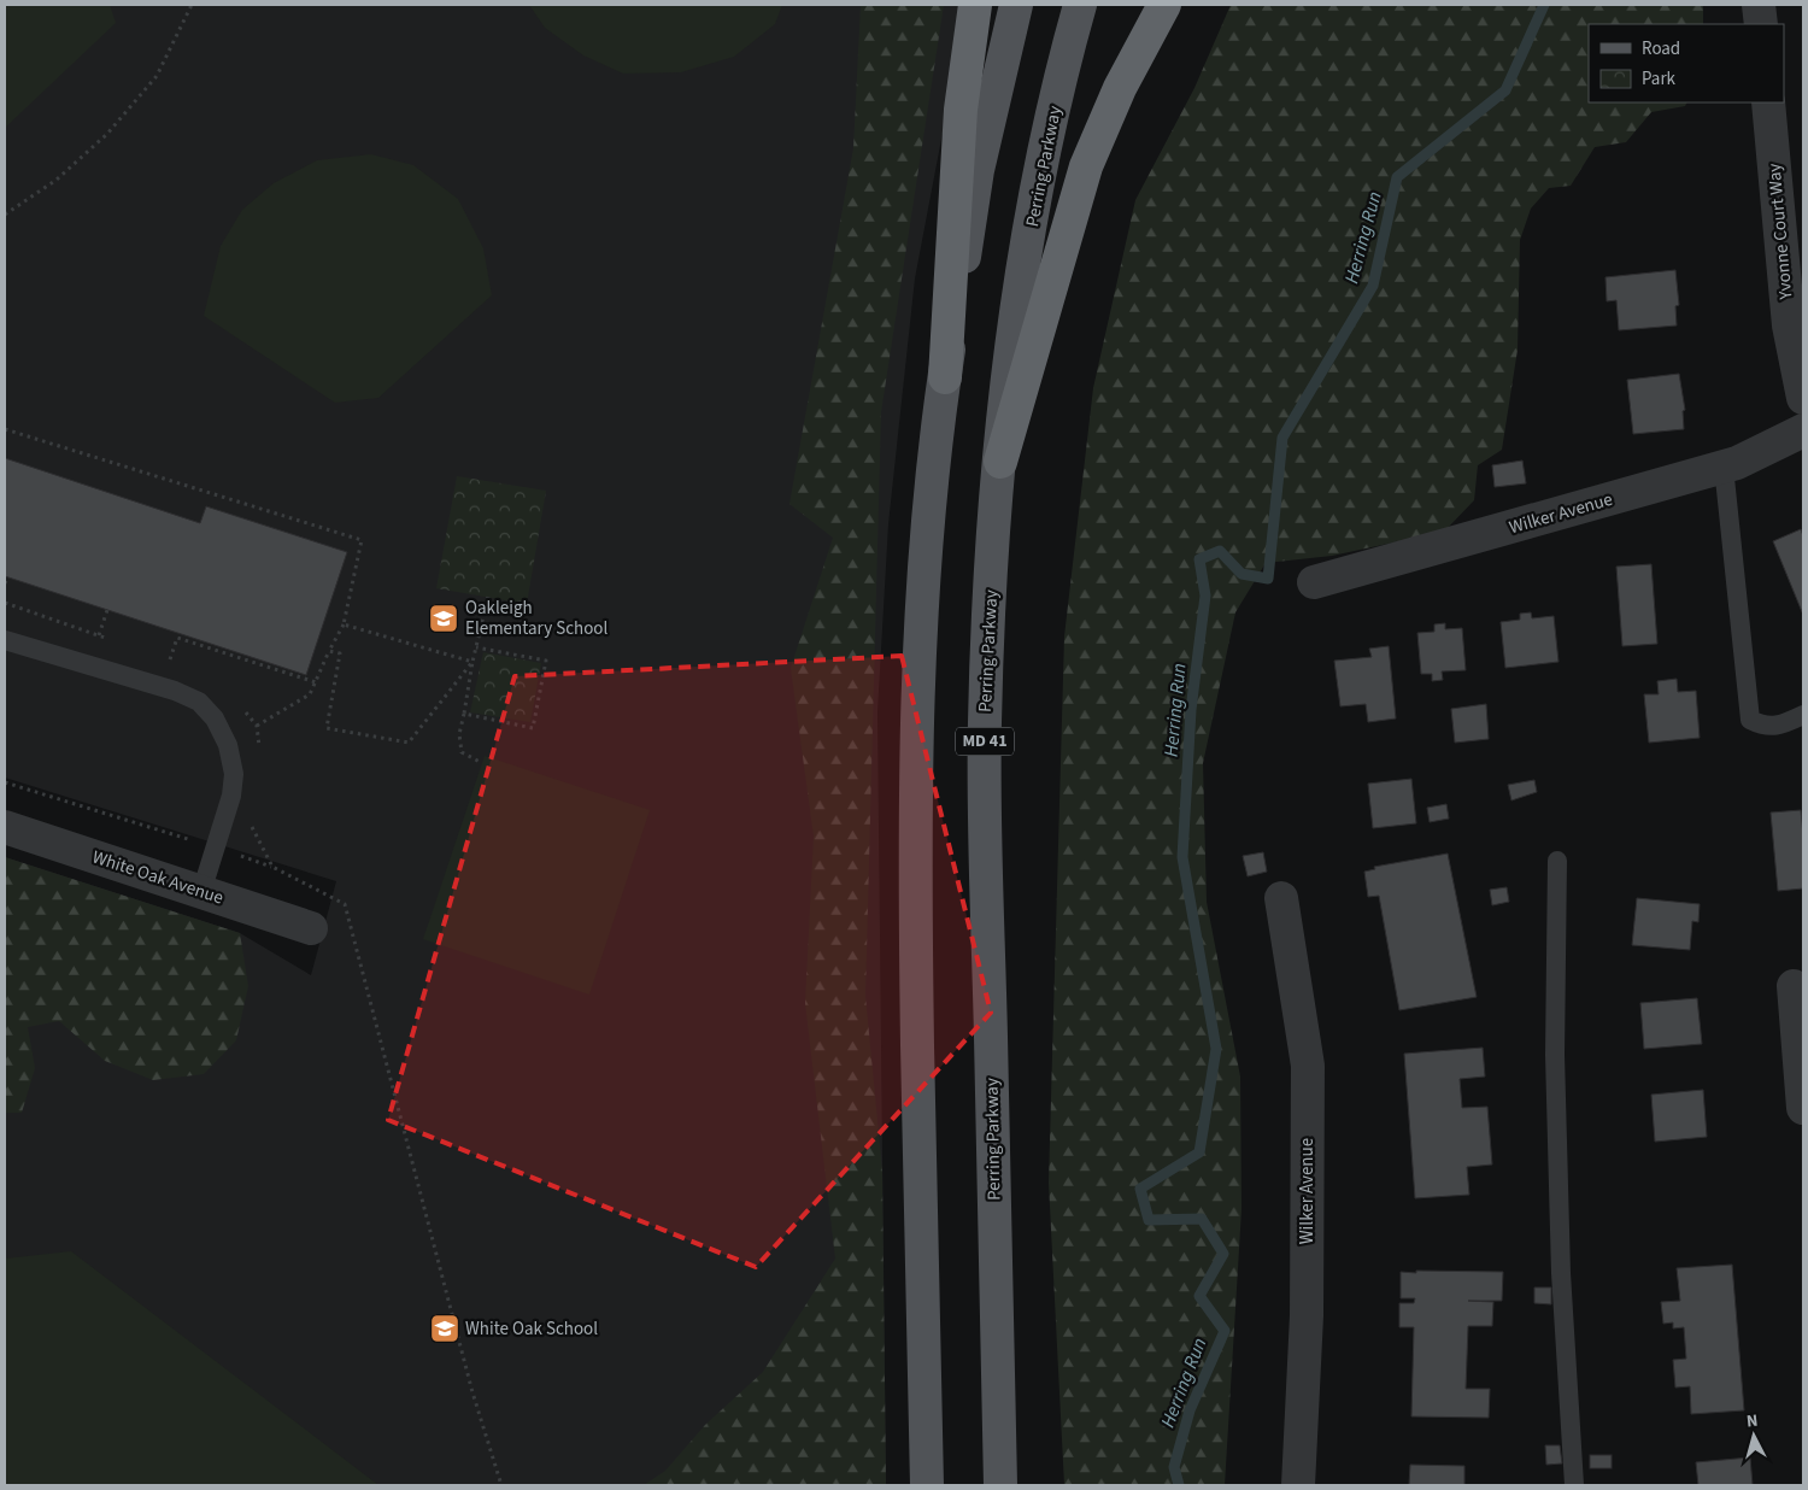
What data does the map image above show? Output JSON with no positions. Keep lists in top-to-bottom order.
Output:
{
  "streets": {
    "main road": ["Perring Parkway", "MD 41"],
    "street": ["Yvonne Court Way", "Wilker Avenue", "White Oak Avenue"]
  },
  "water": ["Herring Run"],
  "places": {
    "school or university": ["Oakleigh Elementary School", "White Oak School"]
  },
  "legend": ["Road", "Park"],
  "north": "top"
}
